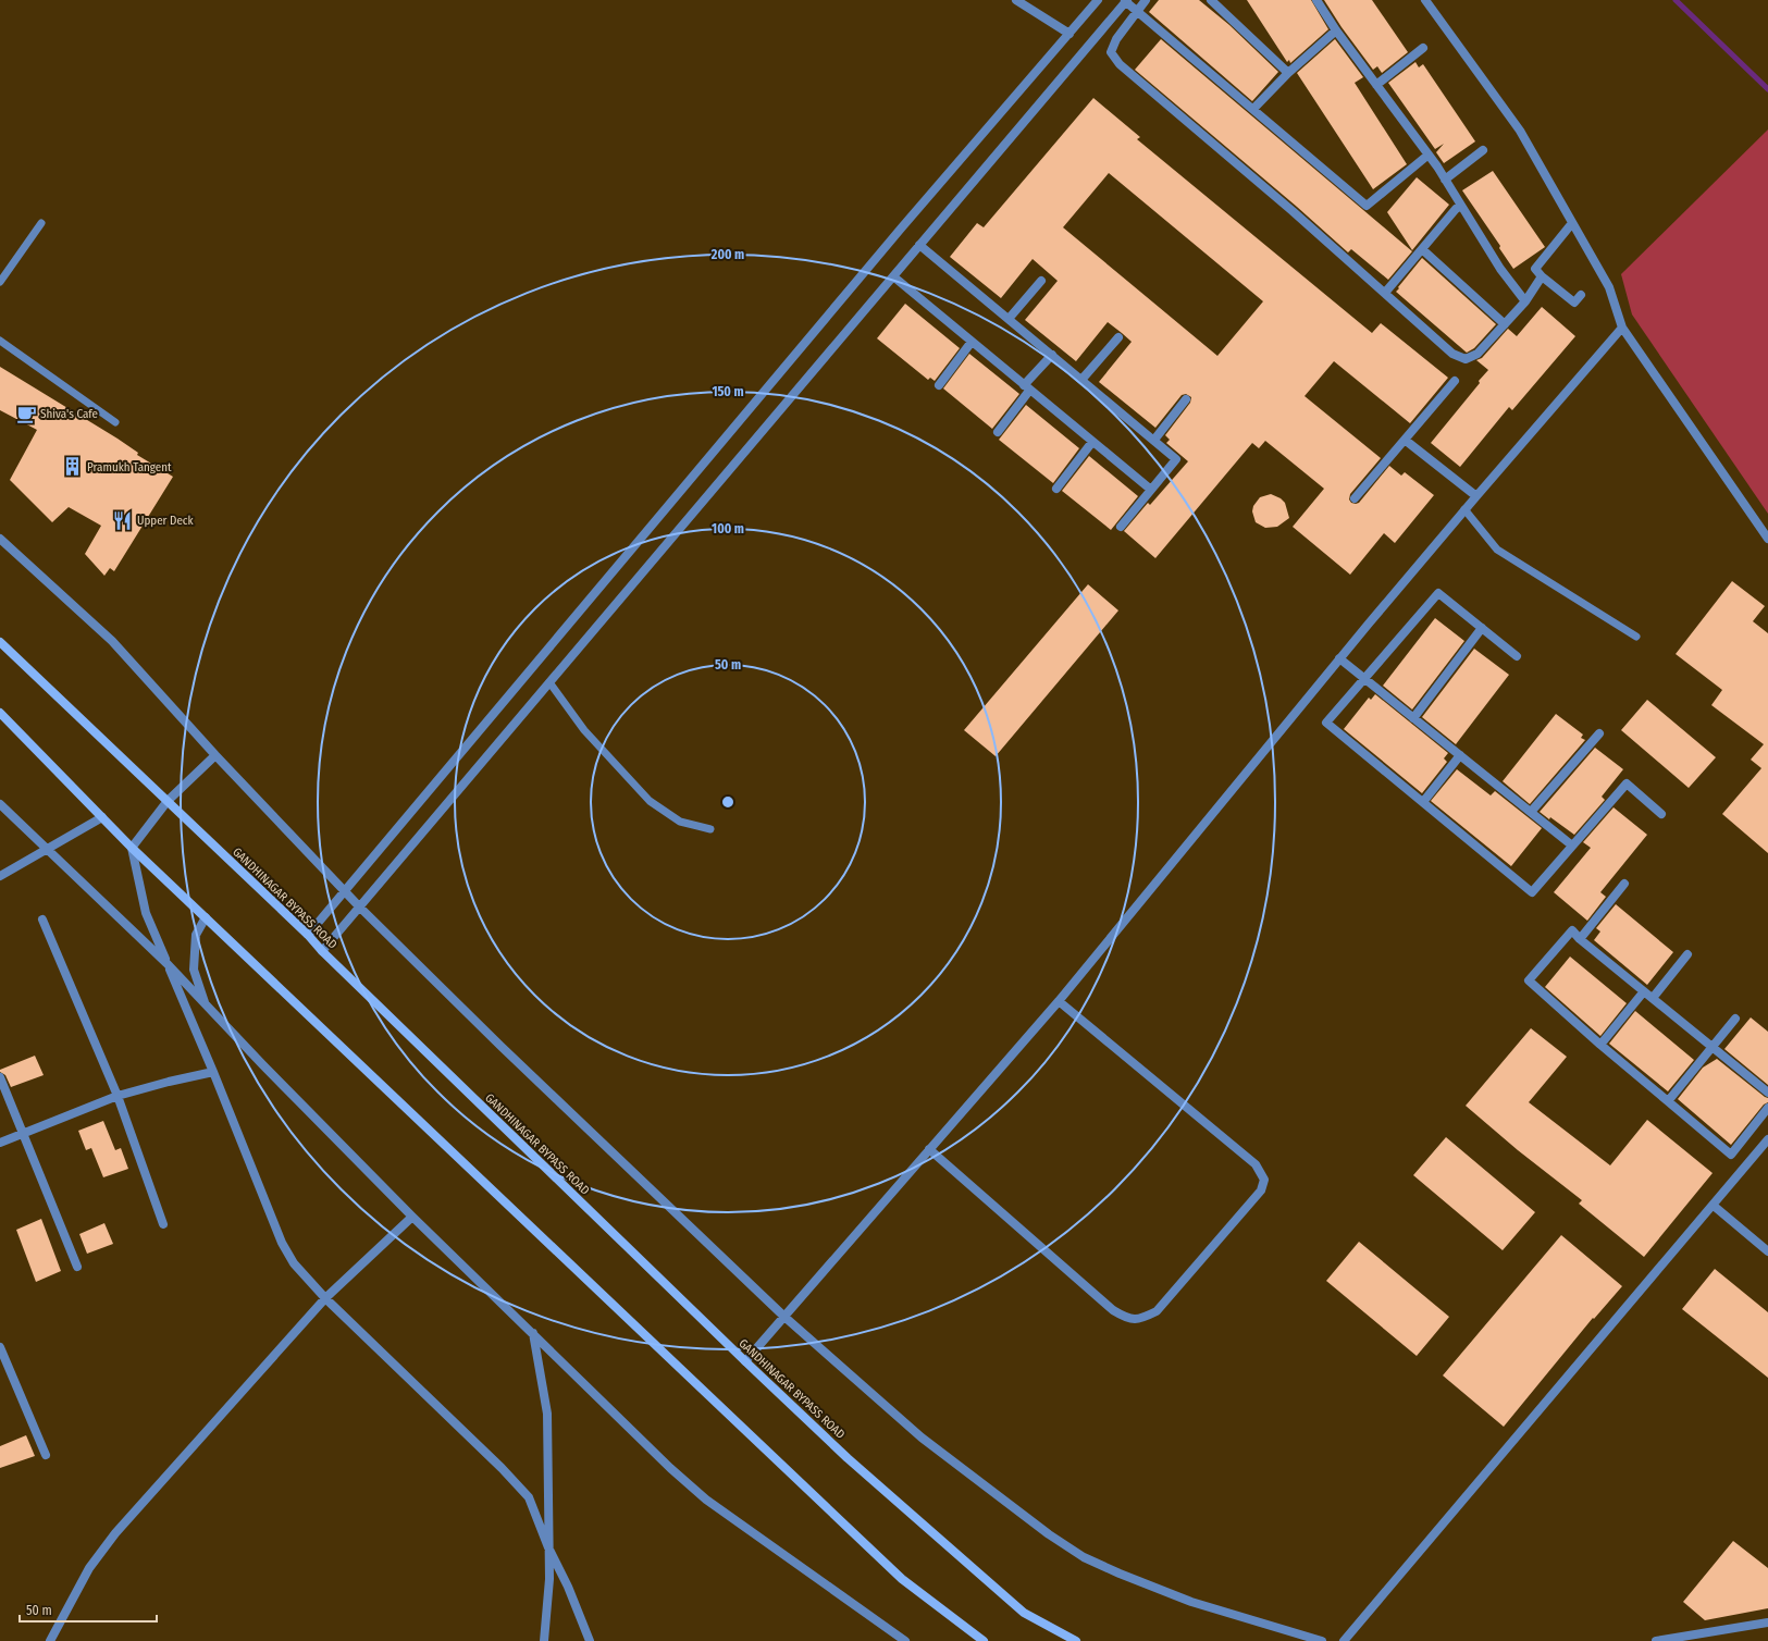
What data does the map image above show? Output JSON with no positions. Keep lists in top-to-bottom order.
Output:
{
  "streets": {
    "main road": ["GANDHINAGAR BYPASS ROAD"]
  },
  "places": {
    "cafe": ["Shiva's Cafe"],
    "building": ["Pramukh Tangent"],
    "restaurant": ["Upper Deck"]
  },
  "scale_bar": "50 m",
  "rings": [
    "200 m",
    "150 m",
    "100 m",
    "50 m"
  ]
}
